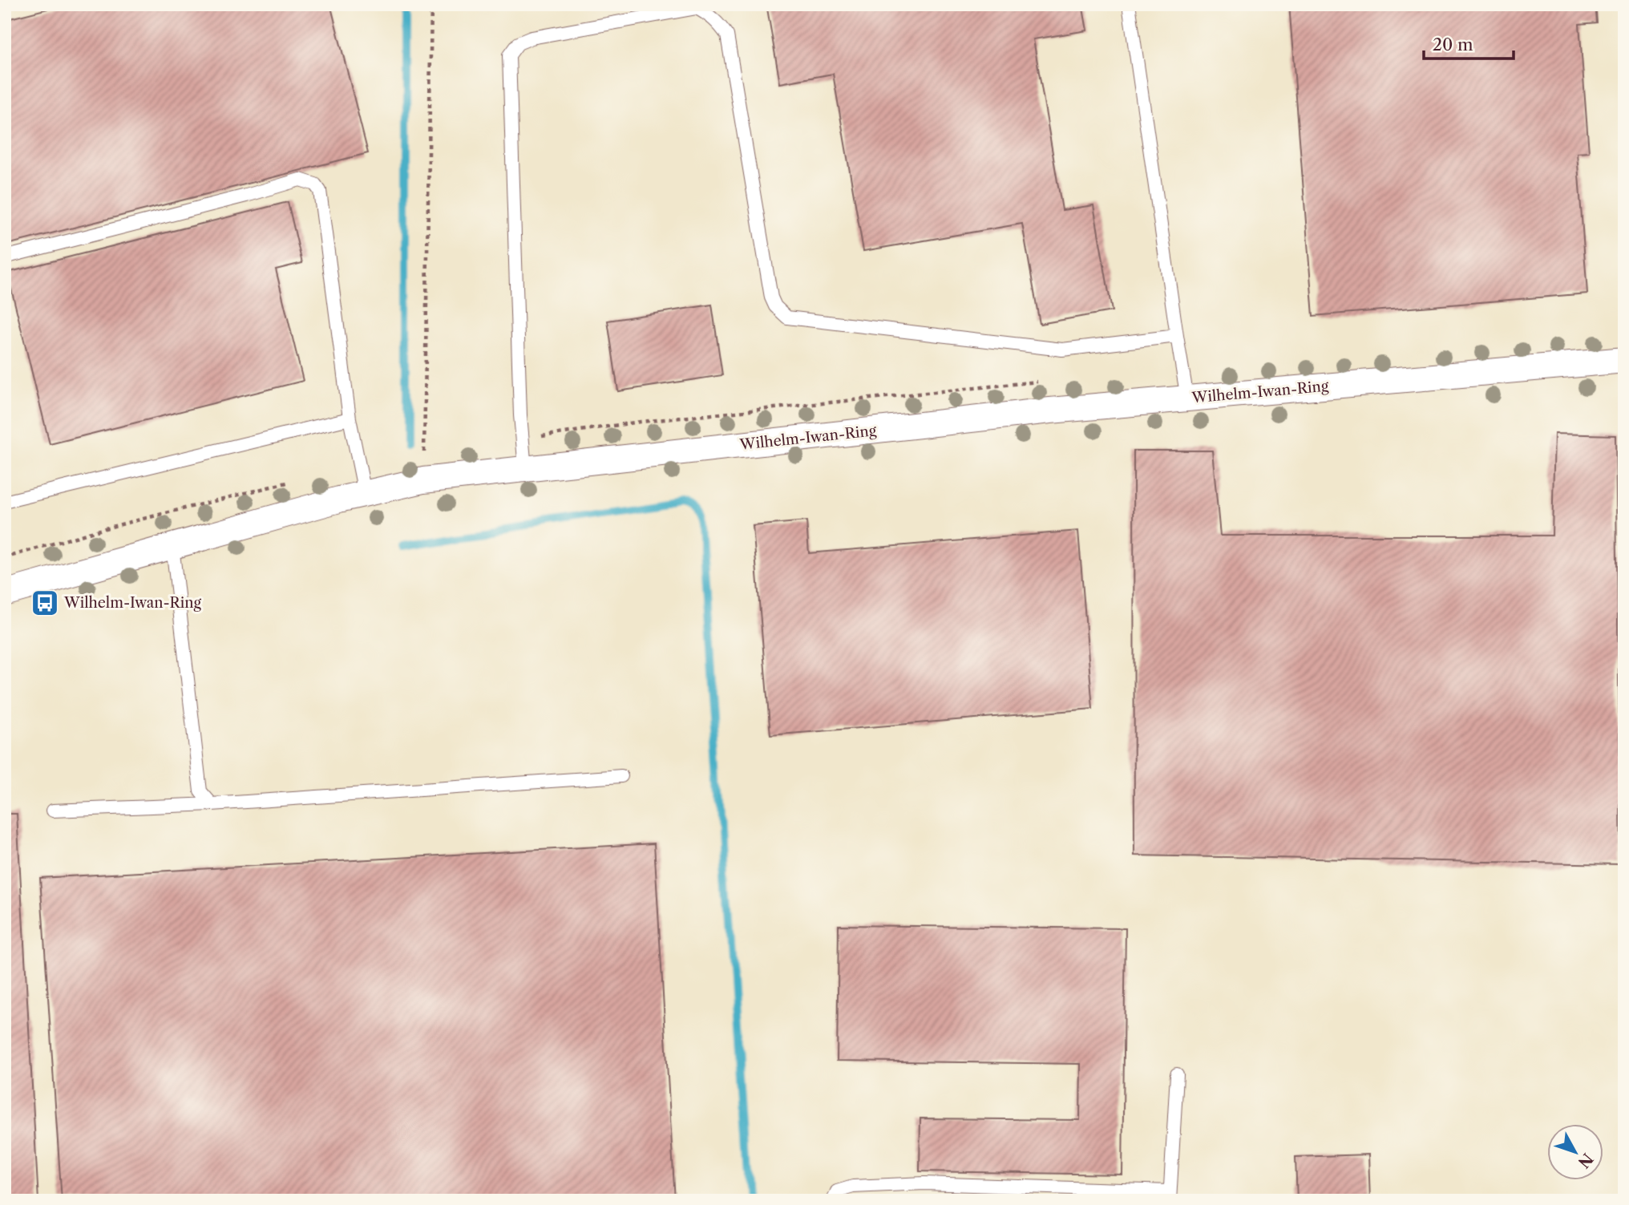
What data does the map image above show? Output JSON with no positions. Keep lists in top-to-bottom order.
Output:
{
  "streets": {
    "street": ["Wilhelm-Iwan-Ring"]
  },
  "places": {
    "bus stop": ["Wilhelm-Iwan-Ring"]
  },
  "scale_bar": "20 m",
  "north": "bottom right"
}
